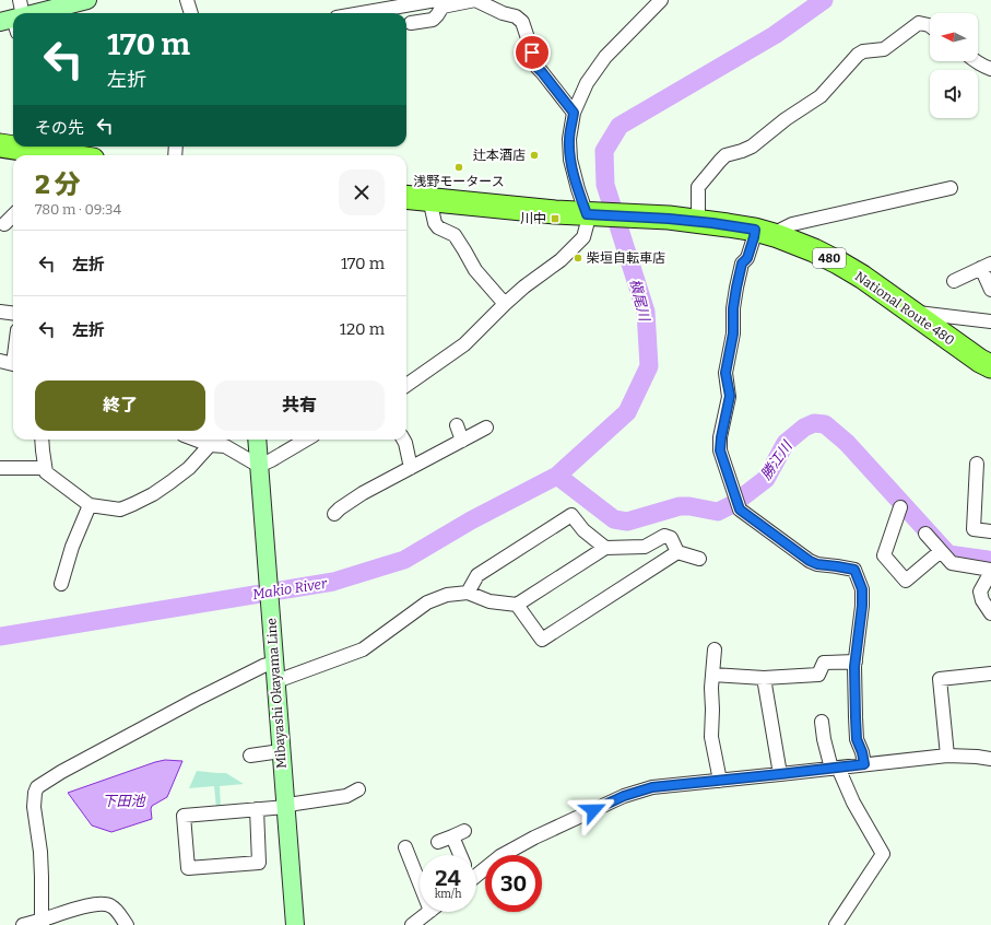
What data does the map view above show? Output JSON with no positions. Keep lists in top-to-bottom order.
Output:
{
  "streets": {
    "highway": ["480", "National Route 480"],
    "main road": ["Mibayashi Okayama Line"]
  },
  "water": [
    "槇尾川",
    "勝江川",
    "Makio River",
    "下田池"
  ],
  "places": {
    "other": ["辻本酒店", "浅野モータース", "柴垣自転車店"],
    "transit": ["川中"]
  },
  "north": "left",
  "page": {
    "turn": ["170 m", "左折"],
    "then": "その先",
    "heading": ["2 分", "780 m · 09:34"],
    "list": [
      {
        "name": "左折",
        "value": "170 m"
      },
      {
        "name": "左折",
        "value": "120 m"
      }
    ],
    "buttons": ["終了", "共有"],
    "speed": "24 km/h",
    "limit": "30"
  }
}
